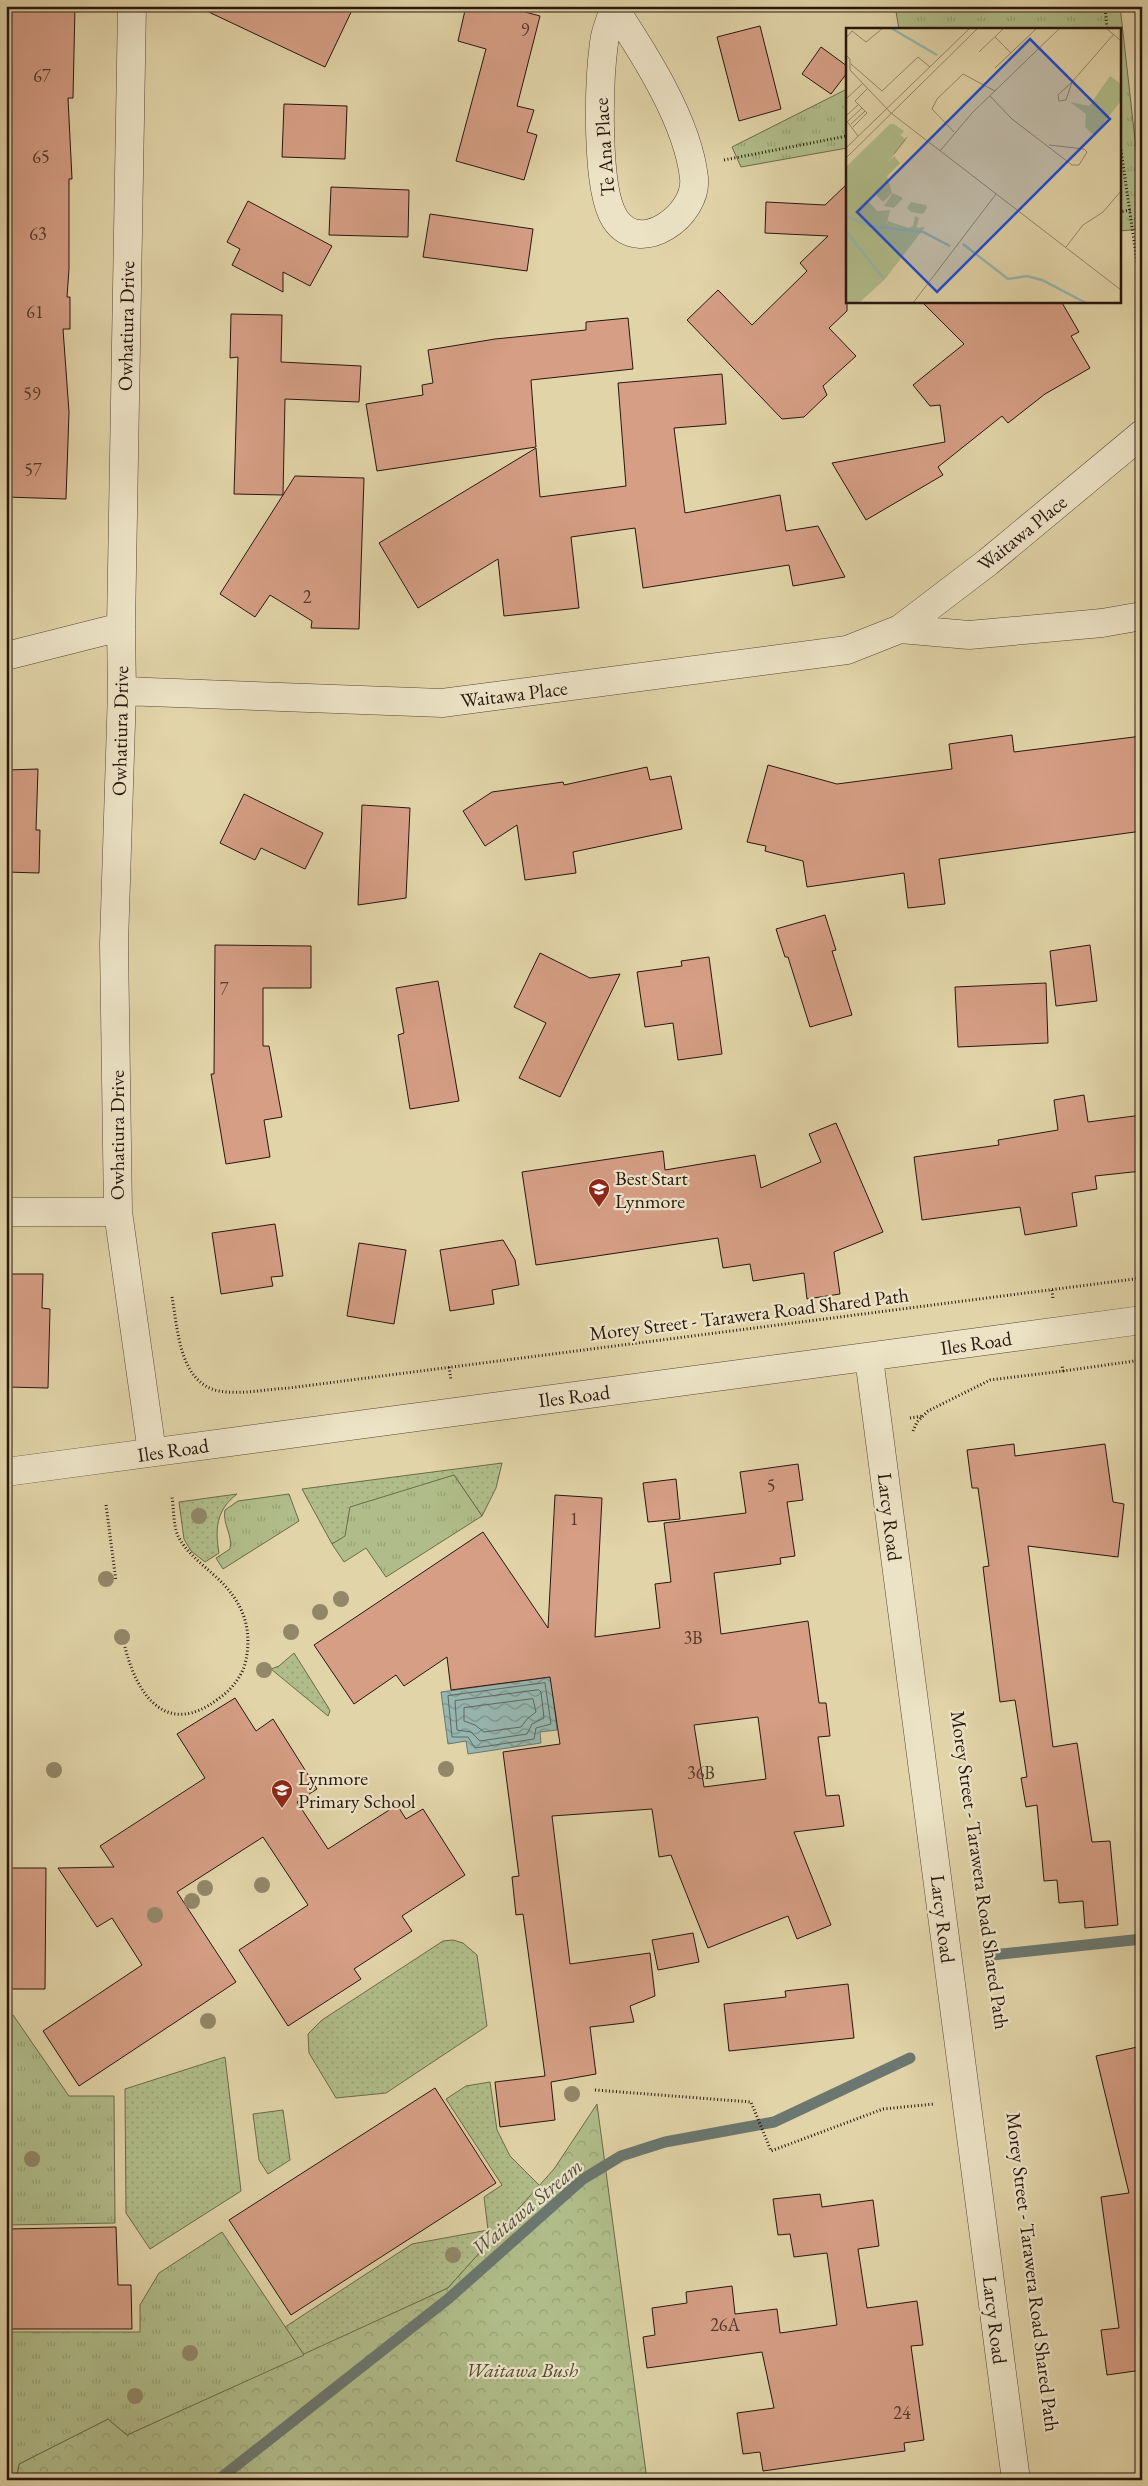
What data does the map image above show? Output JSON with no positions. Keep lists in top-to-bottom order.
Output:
{
  "streets": {
    "street": [
      "Te Ana Place",
      "Owhatiura Drive",
      "Waitawa Place",
      "Iles Road",
      "Larcy Road"
    ],
    "path": ["Morey Street - Tarawera Road Shared Path"]
  },
  "crossings": [
    ["Owhatiura Drive", "Waitawa Place"],
    ["Owhatiura Drive", "Iles Road"],
    ["Iles Road", "Larcy Road"]
  ],
  "water": ["Waitawa Stream"],
  "parks": ["Waitawa Bush"],
  "places": {
    "school or university": ["Best Start Lynmore", "Lynmore Primary School"]
  },
  "house_numbers": [
    "9",
    "67",
    "65",
    "63",
    "61",
    "59",
    "57",
    "2",
    "7",
    "5",
    "1",
    "3B",
    "36B",
    "26A",
    "24"
  ]
}
